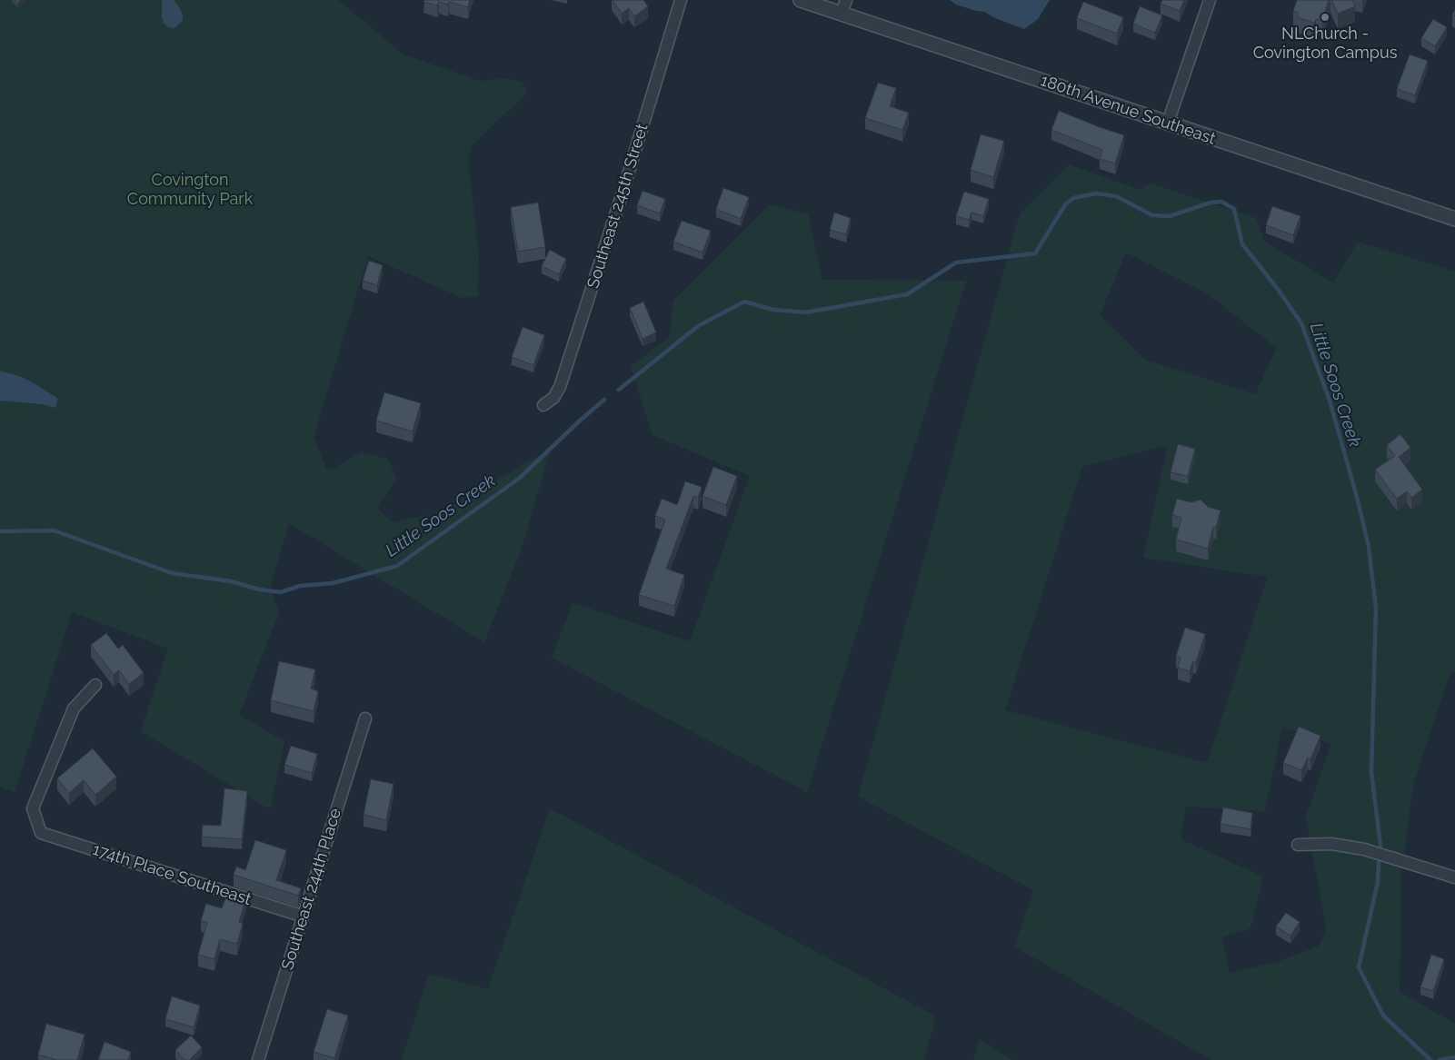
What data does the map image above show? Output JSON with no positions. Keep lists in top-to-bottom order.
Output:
{
  "streets": {
    "street": [
      "180th Avenue Southeast",
      "Southeast 245th Street",
      "174th Place Southeast",
      "Southeast 244th Place"
    ]
  },
  "crossings": [
    ["174th Place Southeast", "Southeast 244th Place"]
  ],
  "water": ["Little Soos Creek"],
  "parks": ["Covington Community Park"],
  "places": ["NLChurch - Covington Campus"]
}
